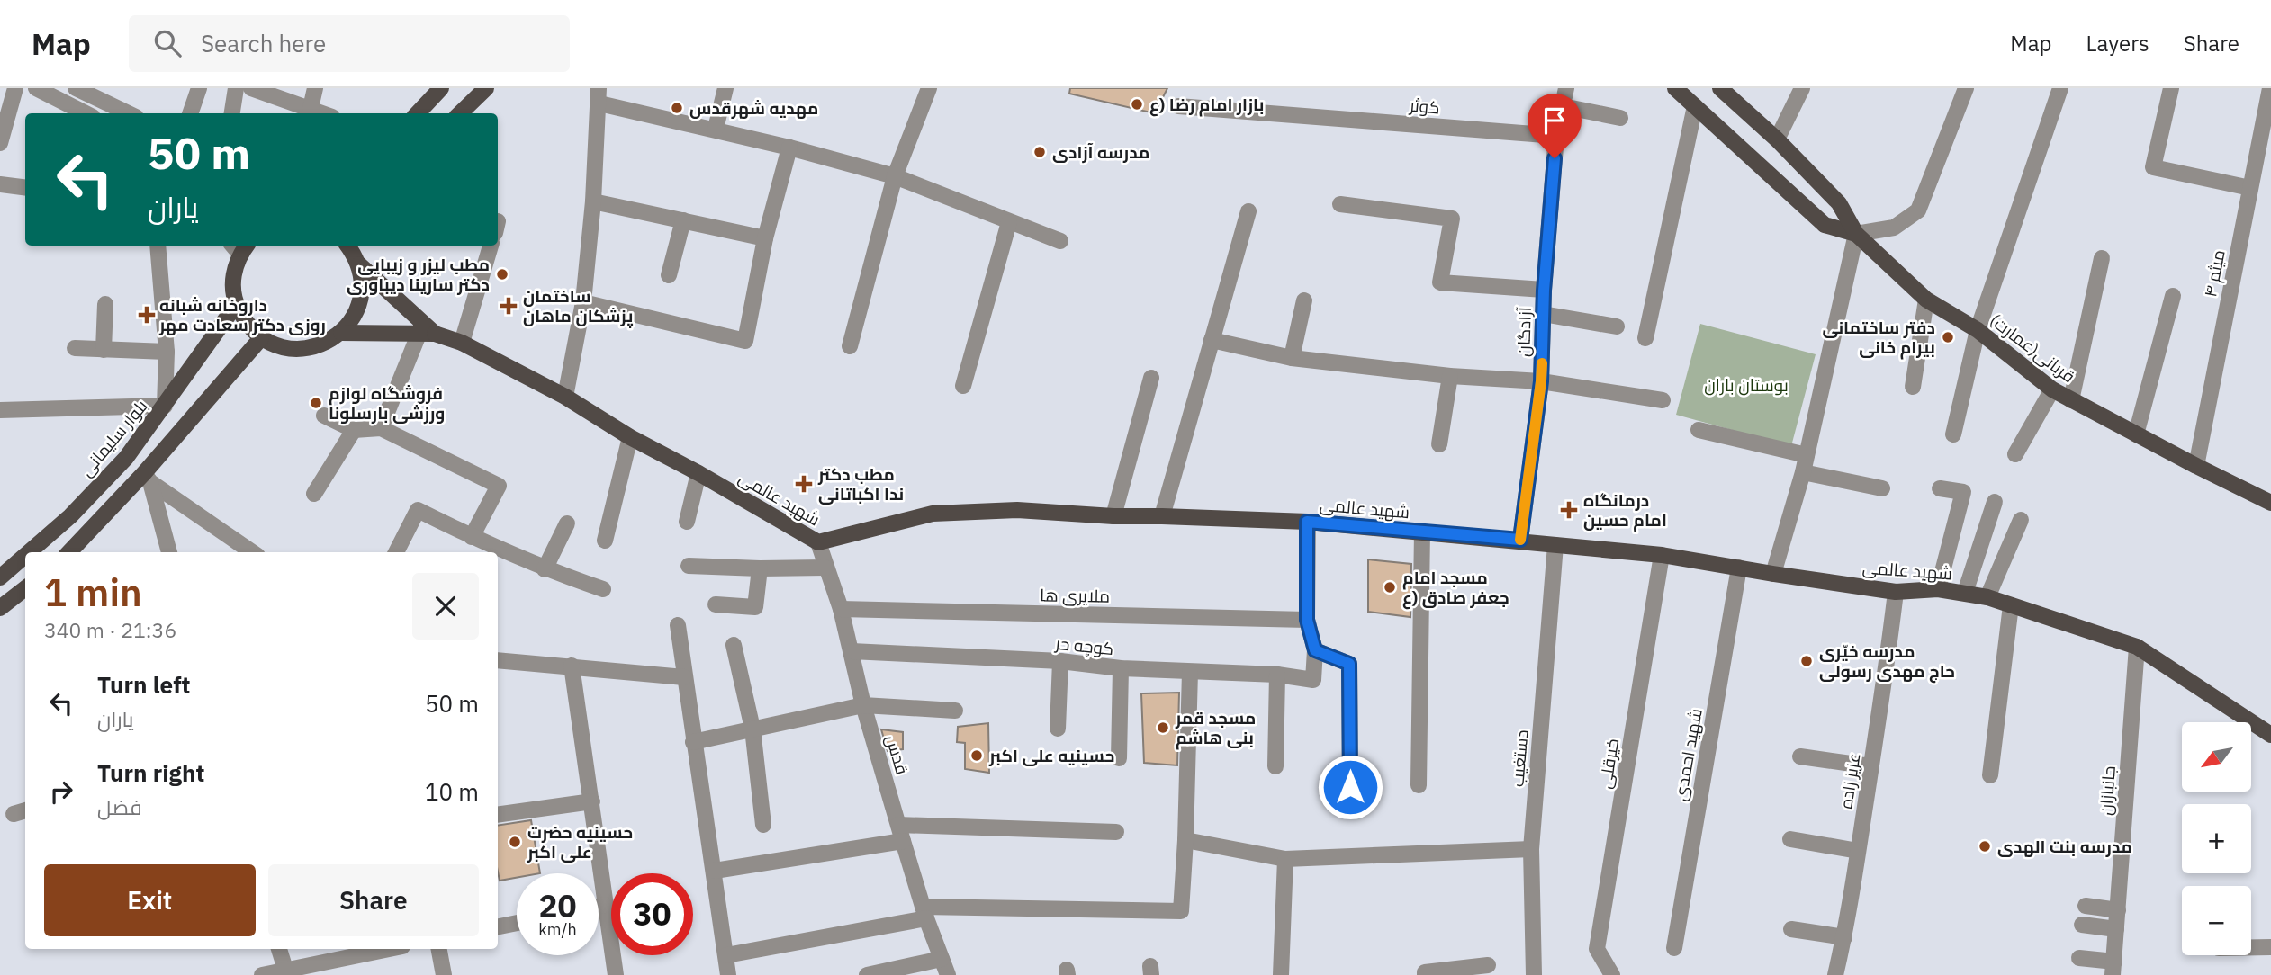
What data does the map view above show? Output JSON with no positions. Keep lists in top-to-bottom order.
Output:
{
  "streets": {
    "main road": ["(عمارت)قربانی", "بلوار سلیمانی", "شهید عالمی"],
    "street": [
      "کوثر",
      "میثم ۴",
      "آزادگان",
      "ملایری ها",
      "کوچه حر",
      "قدس",
      "شهید احمدی",
      "دستغیب",
      "خیرقلی",
      "عزیز زاده",
      "جانبازان"
    ]
  },
  "crossings": [
    ["کوثر", "آزادگان"],
    ["میثم ۴", "(عمارت)قربانی"],
    ["آزادگان", "شهید عالمی"],
    ["شهید عالمی", "قدس"],
    ["شهید عالمی", "شهید احمدی"],
    ["شهید عالمی", "دستغیب"],
    ["شهید عالمی", "خیرقلی"],
    ["شهید عالمی", "عزیز زاده"],
    ["شهید عالمی", "جانبازان"],
    ["ملایری ها", "قدس"],
    ["کوچه حر", "قدس"]
  ],
  "parks": ["بوستان باران"],
  "places": {
    "other": [
      "بازار امام رضا (ع",
      "مهدیه شهرقدس",
      "مدرسه آزادی",
      "مطب لیزر و زیبایی دکتر سارینا دیباوری",
      "دفتر ساختمانی بیرام خانی",
      "فروشگاه لوازم ورزشی بارسلونا",
      "مسجد امام جعفر صادق (ع",
      "مدرسه خیّری حاج مهدی رسولی",
      "مسجد قمر بنی هاشم",
      "حسینیه علی اکبر",
      "حسینیه حضرت علی اکبر",
      "مدرسه بنت الهدی"
    ],
    "health": [
      "ساختمان پزشکان ماهان",
      "داروخانه شبانه روزی دکتر سعادت مهر",
      "مطب دکتر ندا اکباتانی",
      "درمانگاه امام حسین"
    ]
  },
  "north": "bottom left",
  "page": {
    "header": "Map",
    "search": "Search here",
    "nav": ["Map", "Layers", "Share"],
    "turn": ["50 m", "یاران"],
    "heading": ["1 min", "340 m · 21:36"],
    "list": [
      {
        "name": "Turn left",
        "note": "یاران",
        "value": "50 m"
      },
      {
        "name": "Turn right",
        "note": "فضل",
        "value": "10 m"
      }
    ],
    "map_buttons": ["+", "−"],
    "buttons": ["Exit", "Share"],
    "speed": "20 km/h",
    "limit": "30"
  }
}
